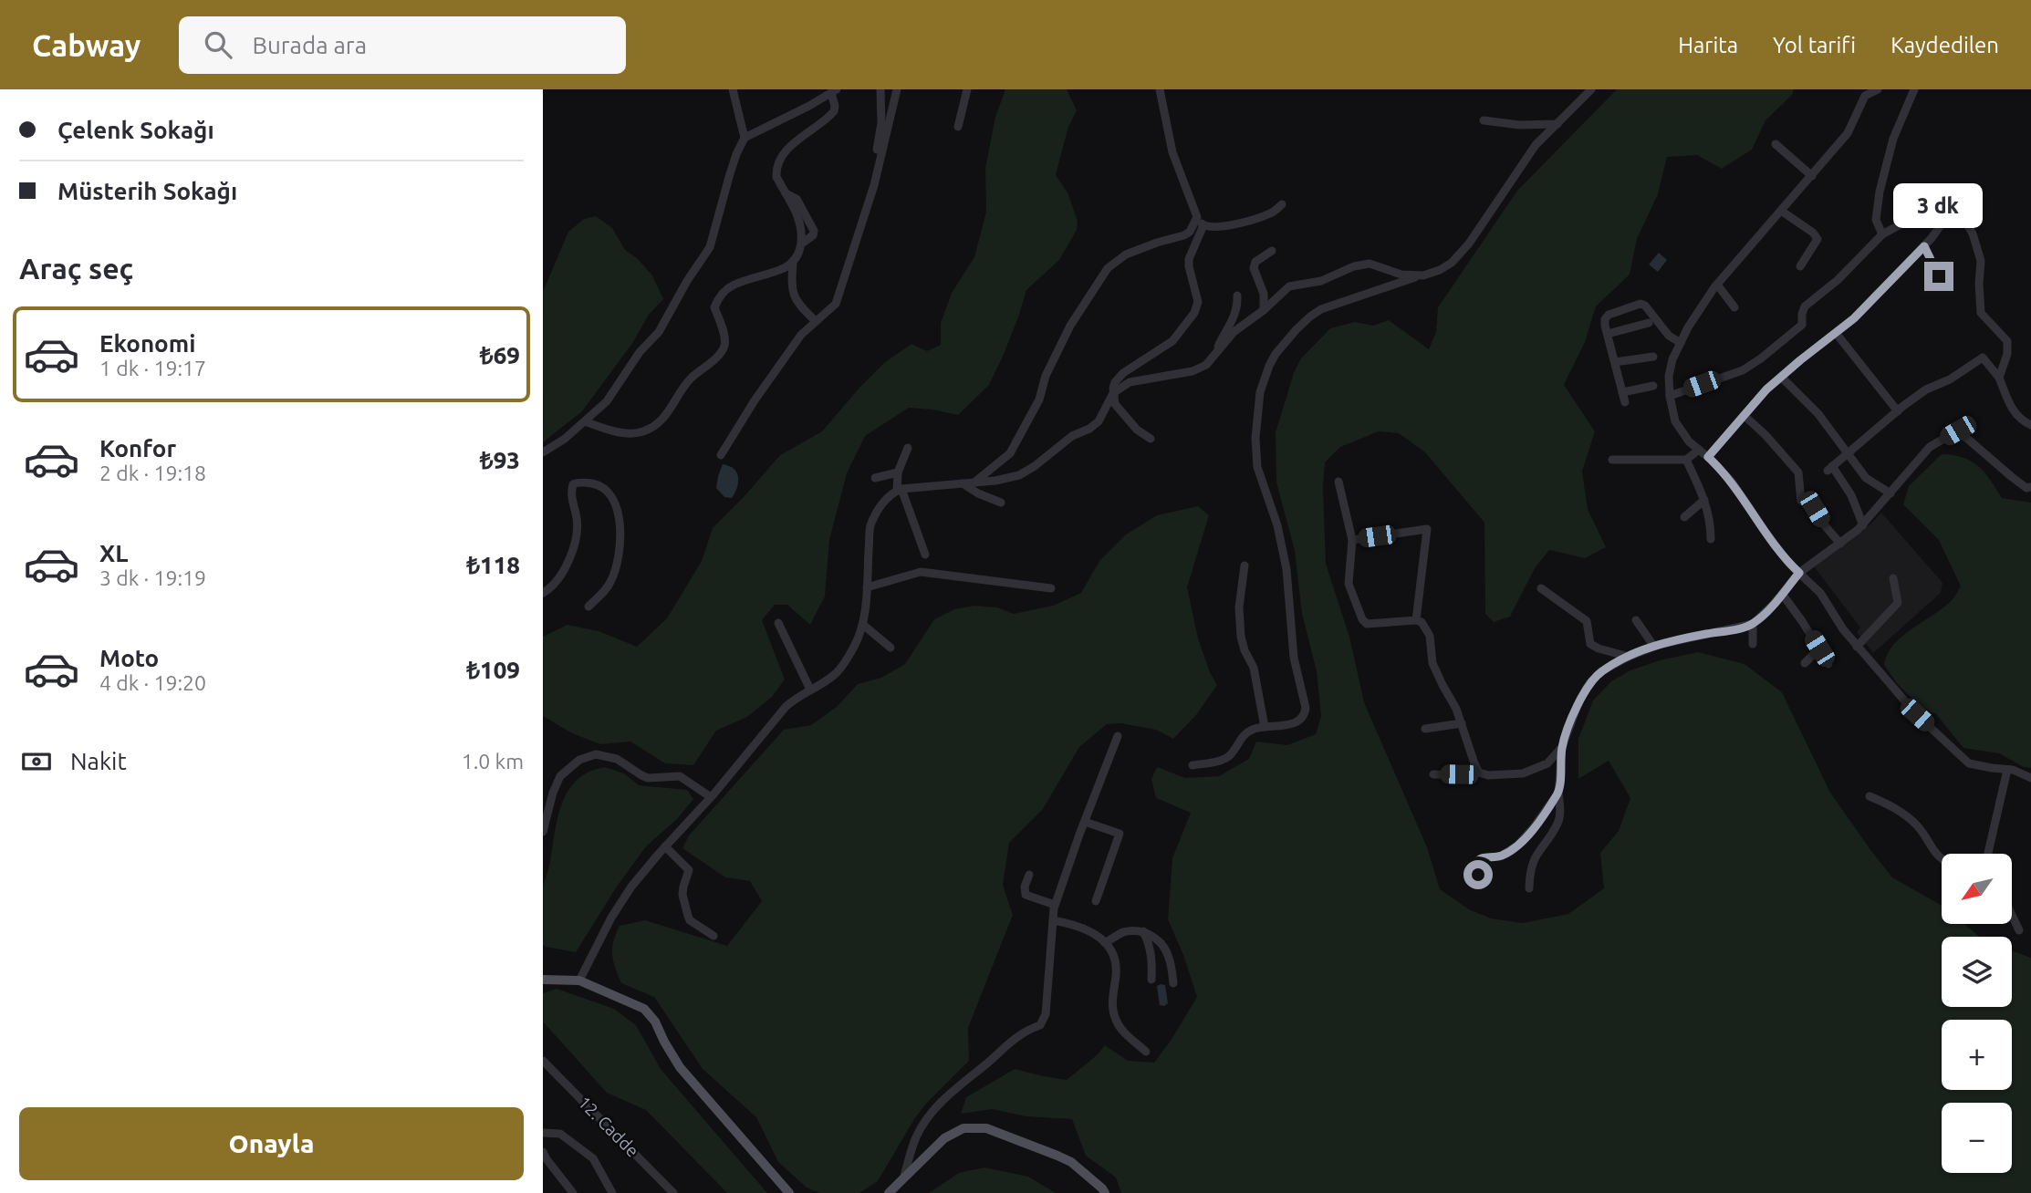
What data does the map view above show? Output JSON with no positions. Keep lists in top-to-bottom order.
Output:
{
  "streets": {
    "street": ["12. Cadde"]
  },
  "north": "bottom left",
  "page": {
    "header": "Cabway",
    "search": "Burada ara",
    "nav": ["Harita", "Yol tarifi", "Kaydedilen"],
    "banner": ["Çelenk Sokağı", "Müsterih Sokağı"],
    "bubble": "3 dk",
    "heading": "Araç seç",
    "list": [
      {
        "name": "Ekonomi",
        "note": "1 dk · 19:17",
        "value": "₺69"
      },
      {
        "name": "Konfor",
        "note": "2 dk · 19:18",
        "value": "₺93"
      },
      {
        "name": "XL",
        "note": "3 dk · 19:19",
        "value": "₺118"
      },
      {
        "name": "Moto",
        "note": "4 dk · 19:20",
        "value": "₺109"
      }
    ],
    "pay": ["Nakit", "1.0 km"],
    "map_buttons": ["+", "−"],
    "buttons": "Onayla"
  }
}
